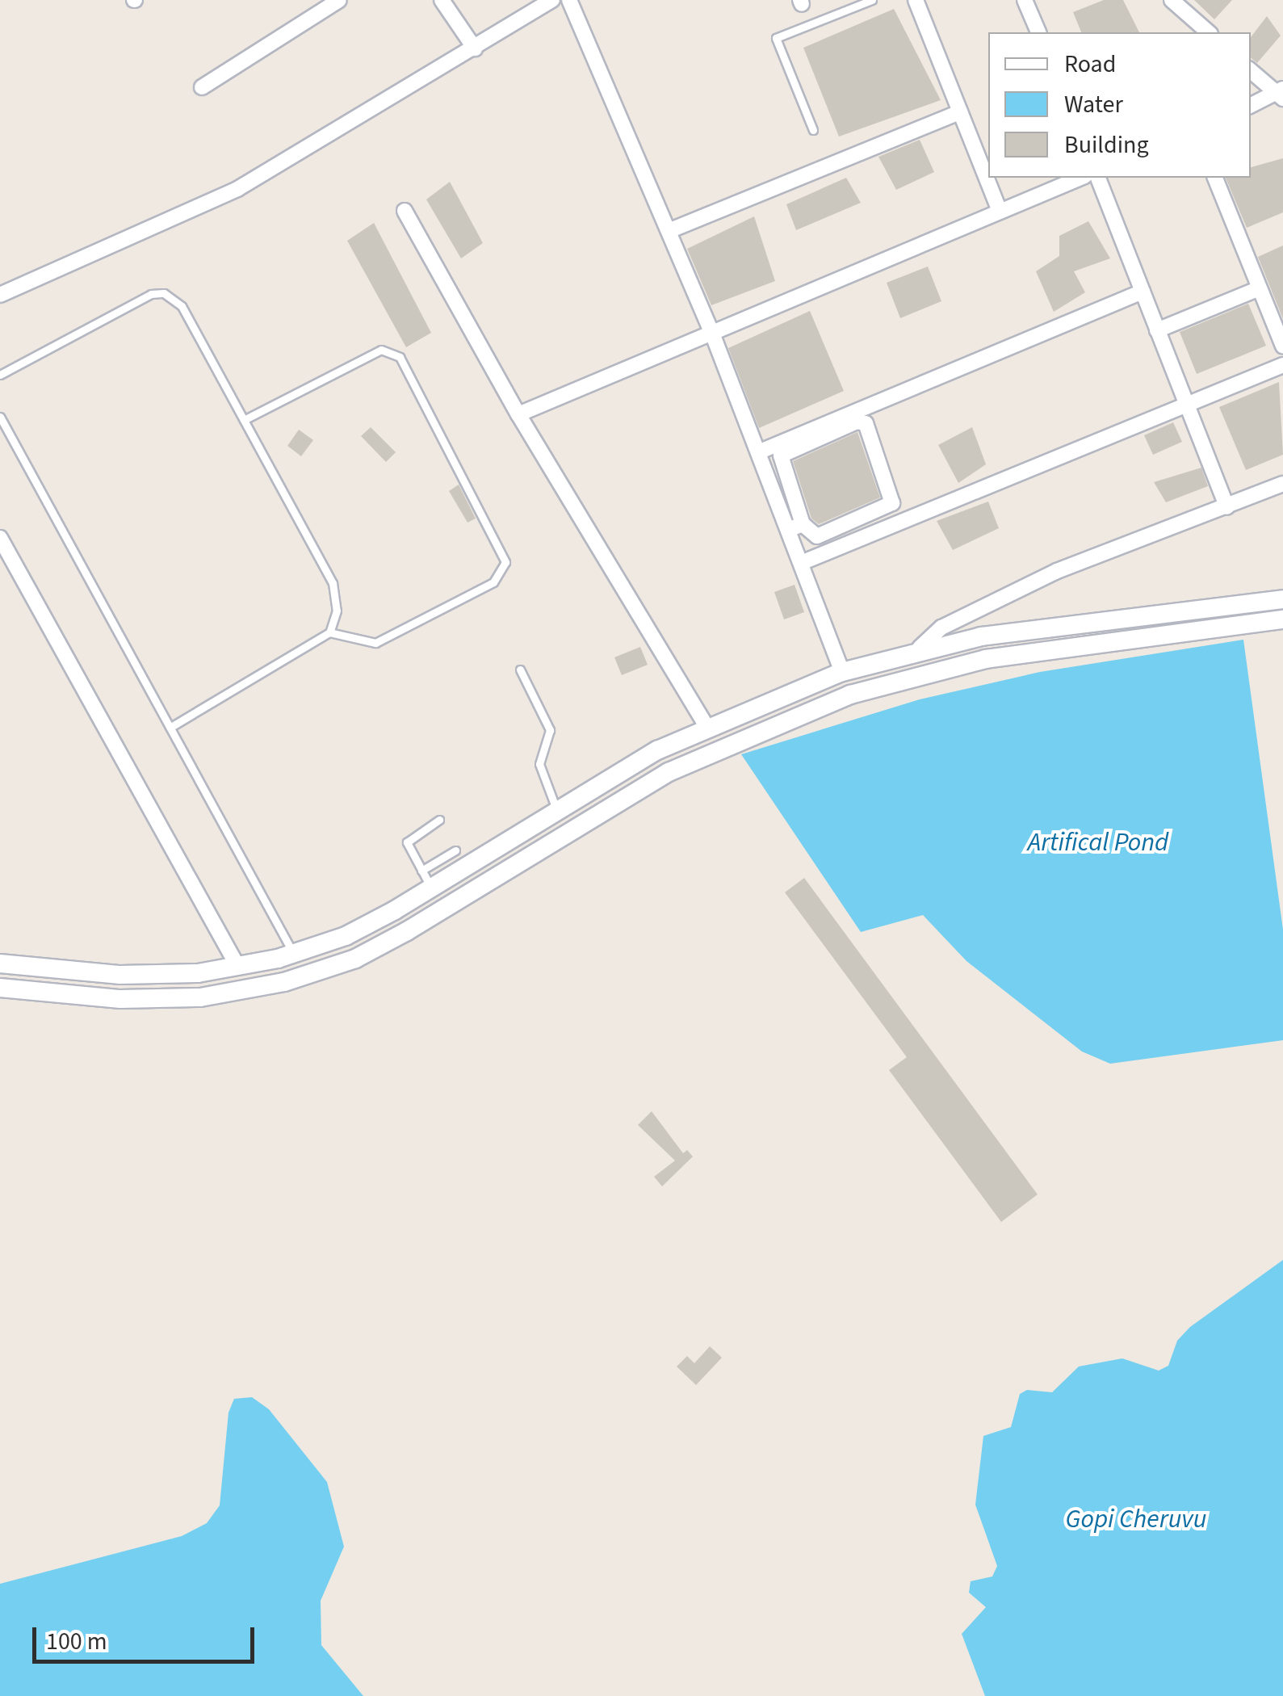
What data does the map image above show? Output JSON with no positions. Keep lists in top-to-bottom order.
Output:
{
  "water": ["Artifical Pond", "Gopi Cheruvu"],
  "legend": ["Road", "Water", "Building"],
  "scale_bar": "100 m"
}
